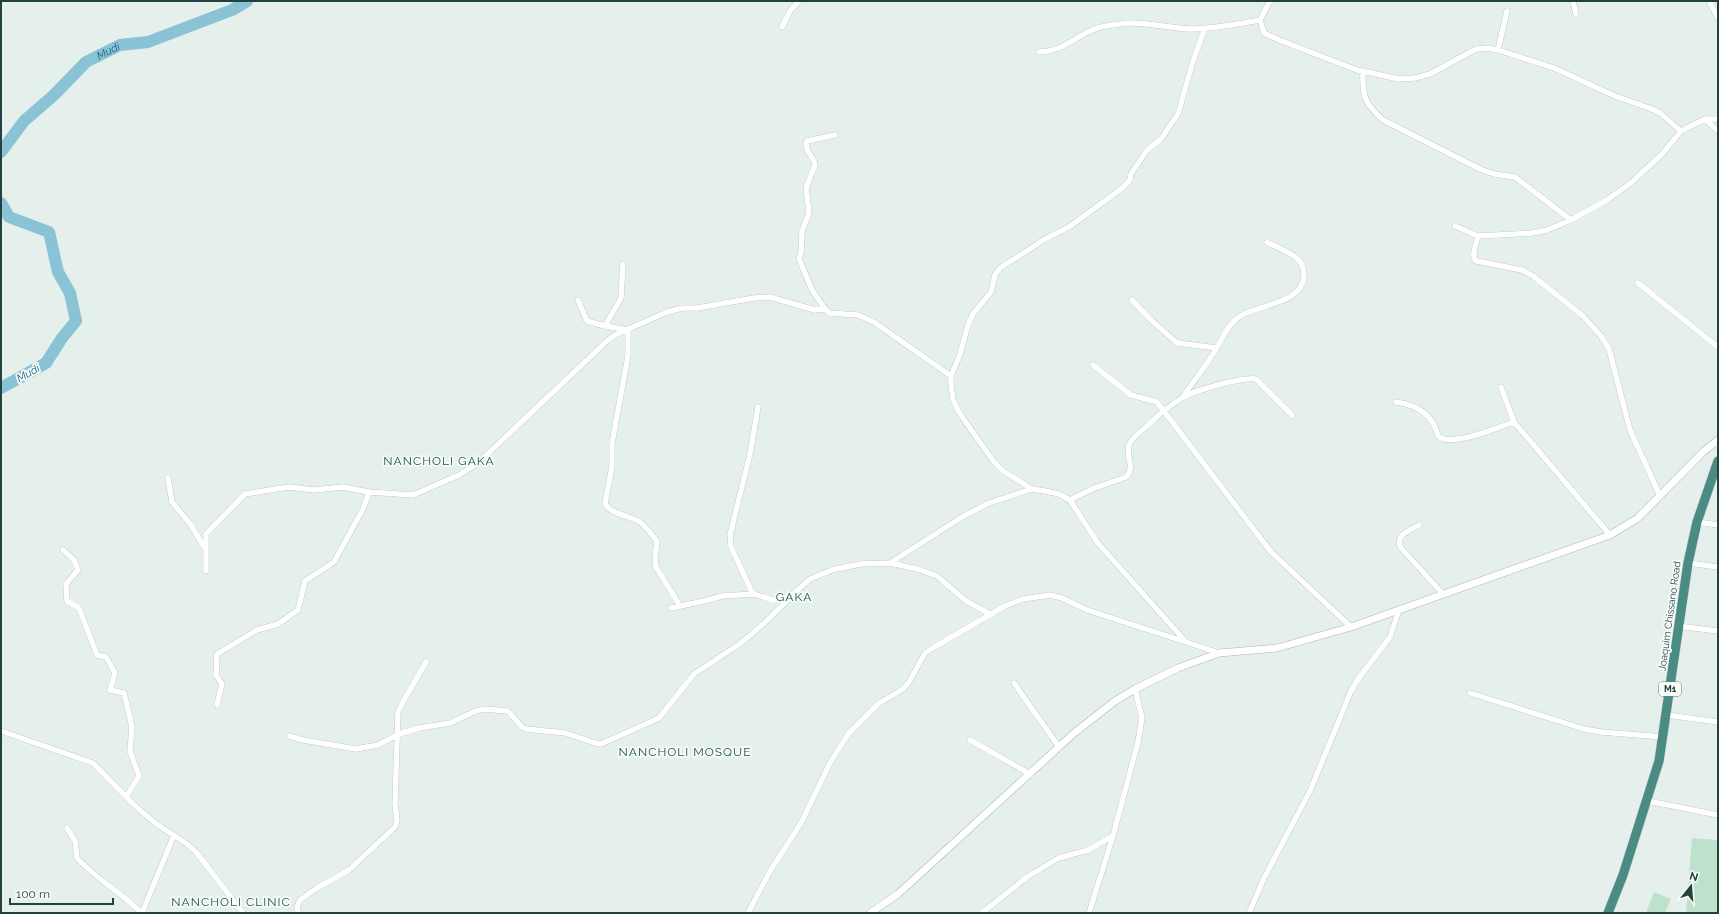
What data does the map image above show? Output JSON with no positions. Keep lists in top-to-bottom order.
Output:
{
  "streets": {
    "highway": ["Joaquim Chissano Road", "M1"]
  },
  "districts": [
    "NANCHOLI GAKA",
    "GAKA",
    "NANCHOLI MOSQUE",
    "NANCHOLI CLINIC"
  ],
  "water": ["Mudi"],
  "scale_bar": "100 m",
  "north": "top"
}
